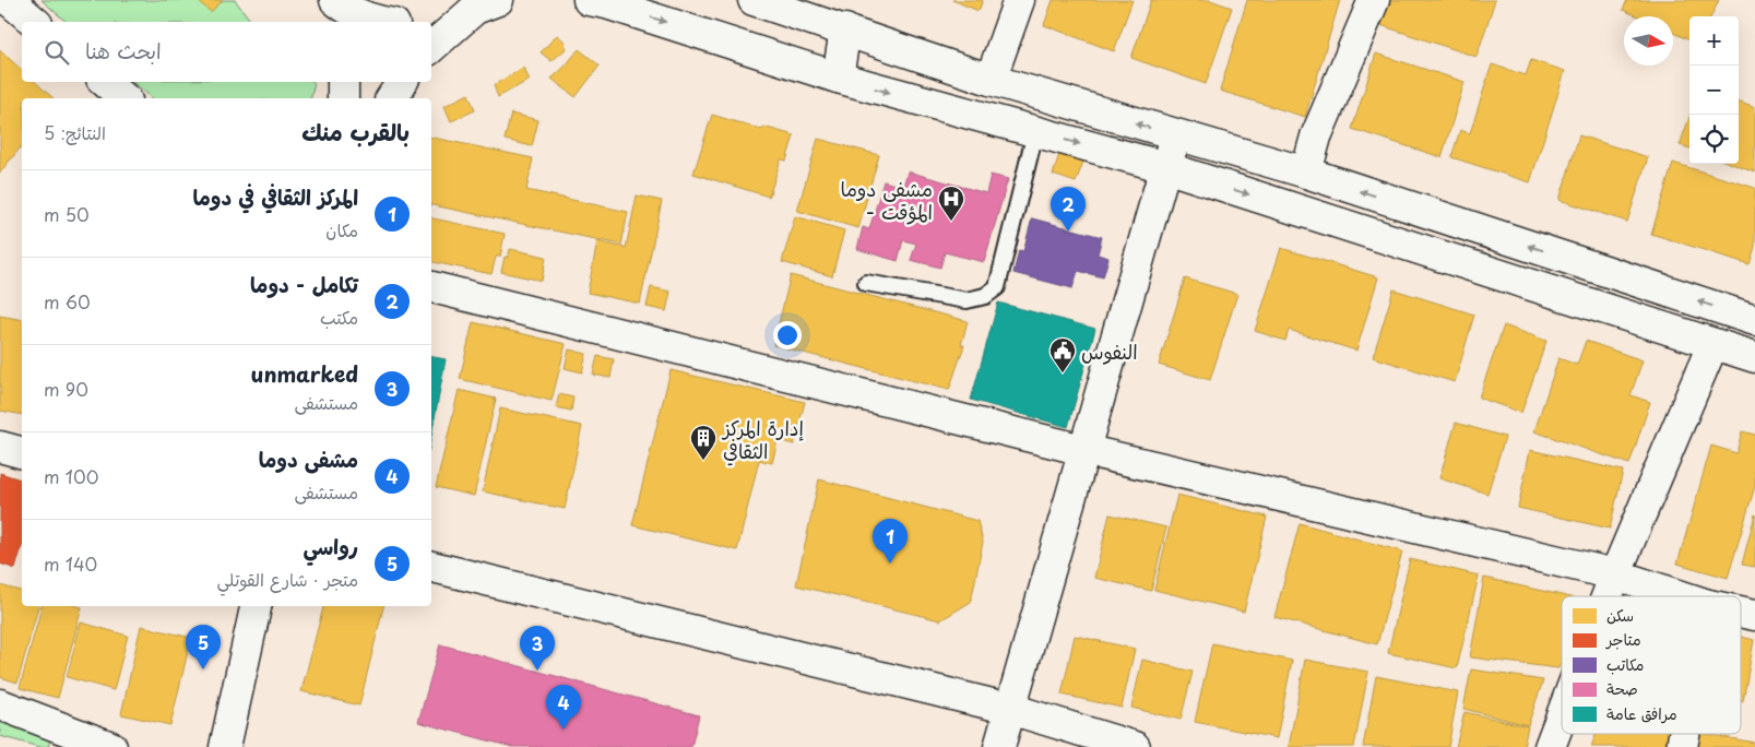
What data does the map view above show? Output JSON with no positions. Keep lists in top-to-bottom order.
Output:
{
  "places": {
    "hospital": ["مشفى دوما - المؤقت"],
    "public building": ["النفوس"],
    "building": ["إدارة المركز الثقافي"]
  },
  "legend": [
    "سكن",
    "متاجر",
    "مكاتب",
    "صحة",
    "مرافق عامة"
  ],
  "north": "right",
  "page": {
    "map_buttons": ["+", "−"],
    "search": "ابحث هنا",
    "heading": ["بالقرب منك", "النتائج: 5"],
    "list": [
      {
        "mark": "1",
        "name": "المركز الثقافي في دوما",
        "note": "مكان",
        "value": "50 m"
      },
      {
        "mark": "2",
        "name": "تكامل - دوما",
        "note": "مكتب",
        "value": "60 m"
      },
      {
        "mark": "3",
        "name": "unmarked",
        "note": "مستشفى",
        "value": "90 m"
      },
      {
        "mark": "4",
        "name": "مشفى دوما",
        "note": "مستشفى",
        "value": "100 m"
      },
      {
        "mark": "5",
        "name": "رواسي",
        "note": "متجر · شارع القوتلي",
        "value": "140 m"
      }
    ],
    "pins": [
      "2",
      "1",
      "5",
      "3",
      "4"
    ]
  }
}
